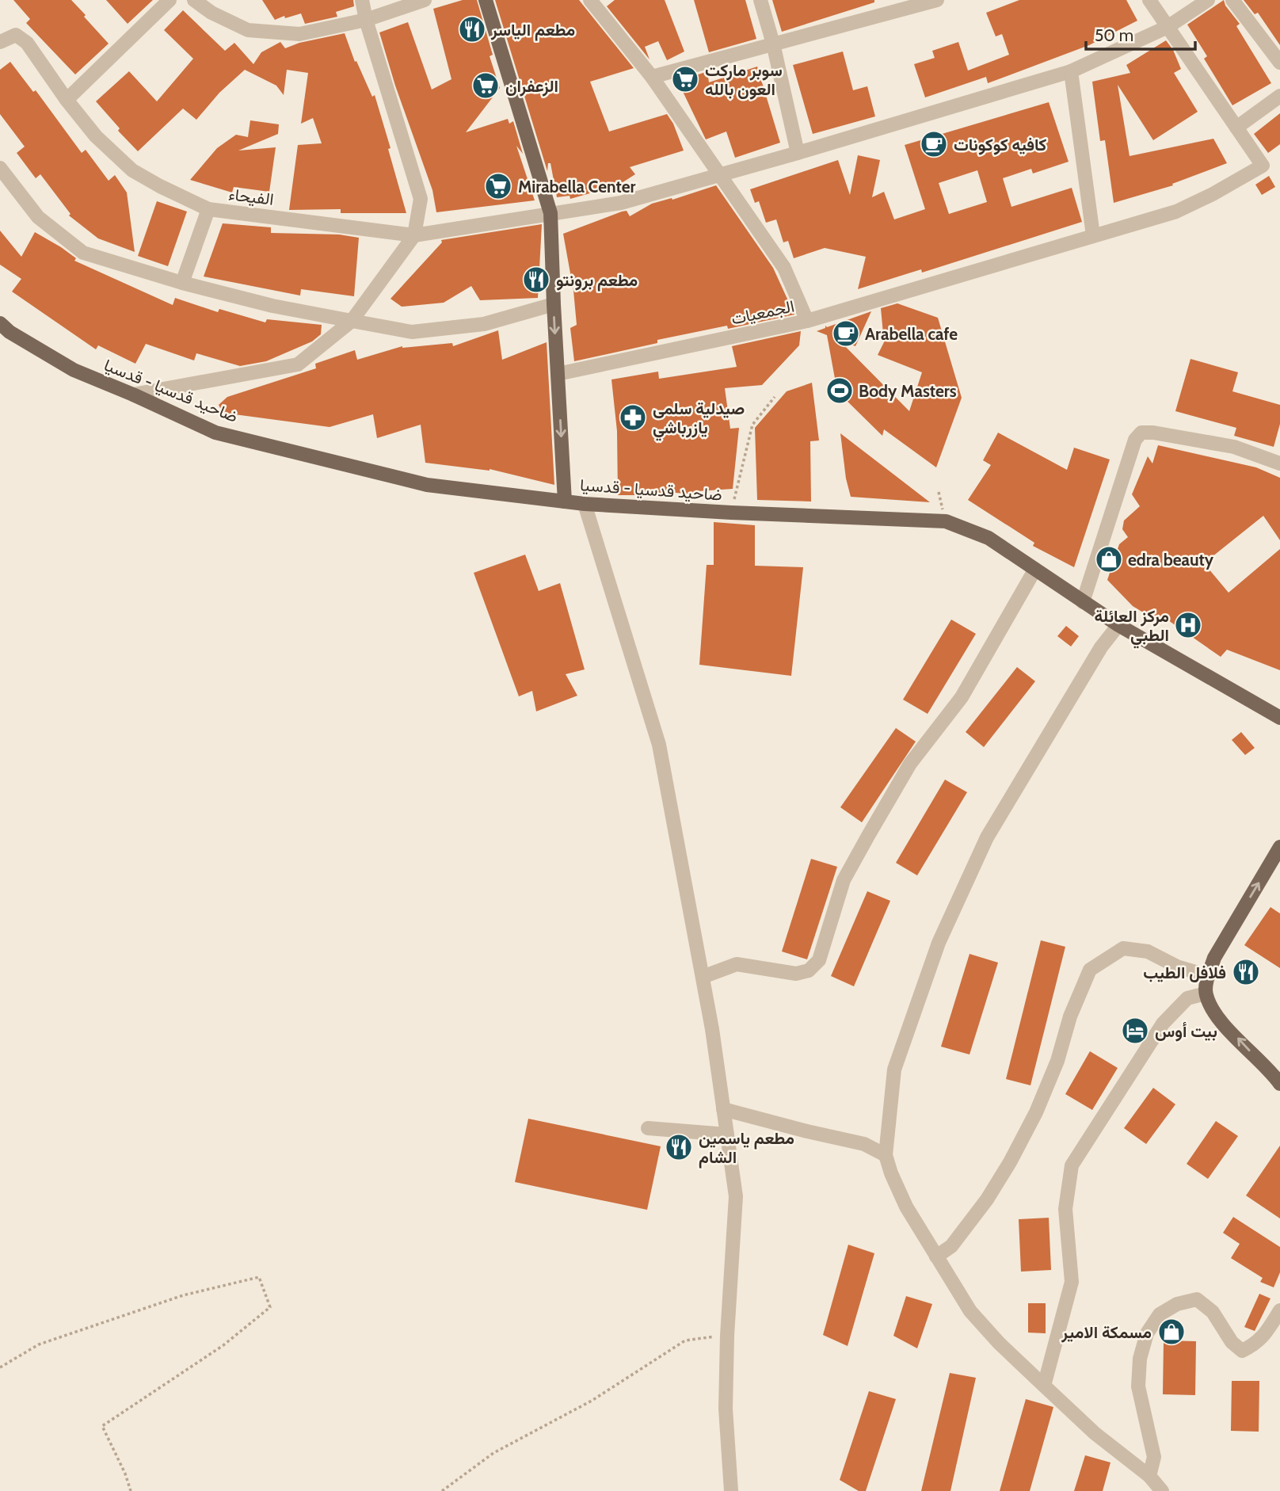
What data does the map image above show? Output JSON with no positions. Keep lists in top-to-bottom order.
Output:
{
  "streets": {
    "main road": ["ضاحيد قدسيا - قدسيا"],
    "street": ["الفيحاء", "الجمعيات"]
  },
  "places": {
    "restaurant": [
      "مطعم الياسر",
      "مطعم برونتو",
      "فلافل الطيب",
      "مطعم ياسمين الشام"
    ],
    "supermarket": ["سوبر ماركت العون بالله", "الزعفران", "Mirabella Center"],
    "cafe": ["كافيه كوكونات", "Arabella cafe"],
    "sports": ["Body Masters"],
    "pharmacy": ["صيدلية سلمى يازرباشي"],
    "shop": ["edra beauty", "مسمكة الامير"],
    "hospital": ["مركز العائلة الطبي"],
    "hotel": ["بيت أوس"]
  },
  "scale_bar": "50 m"
}
